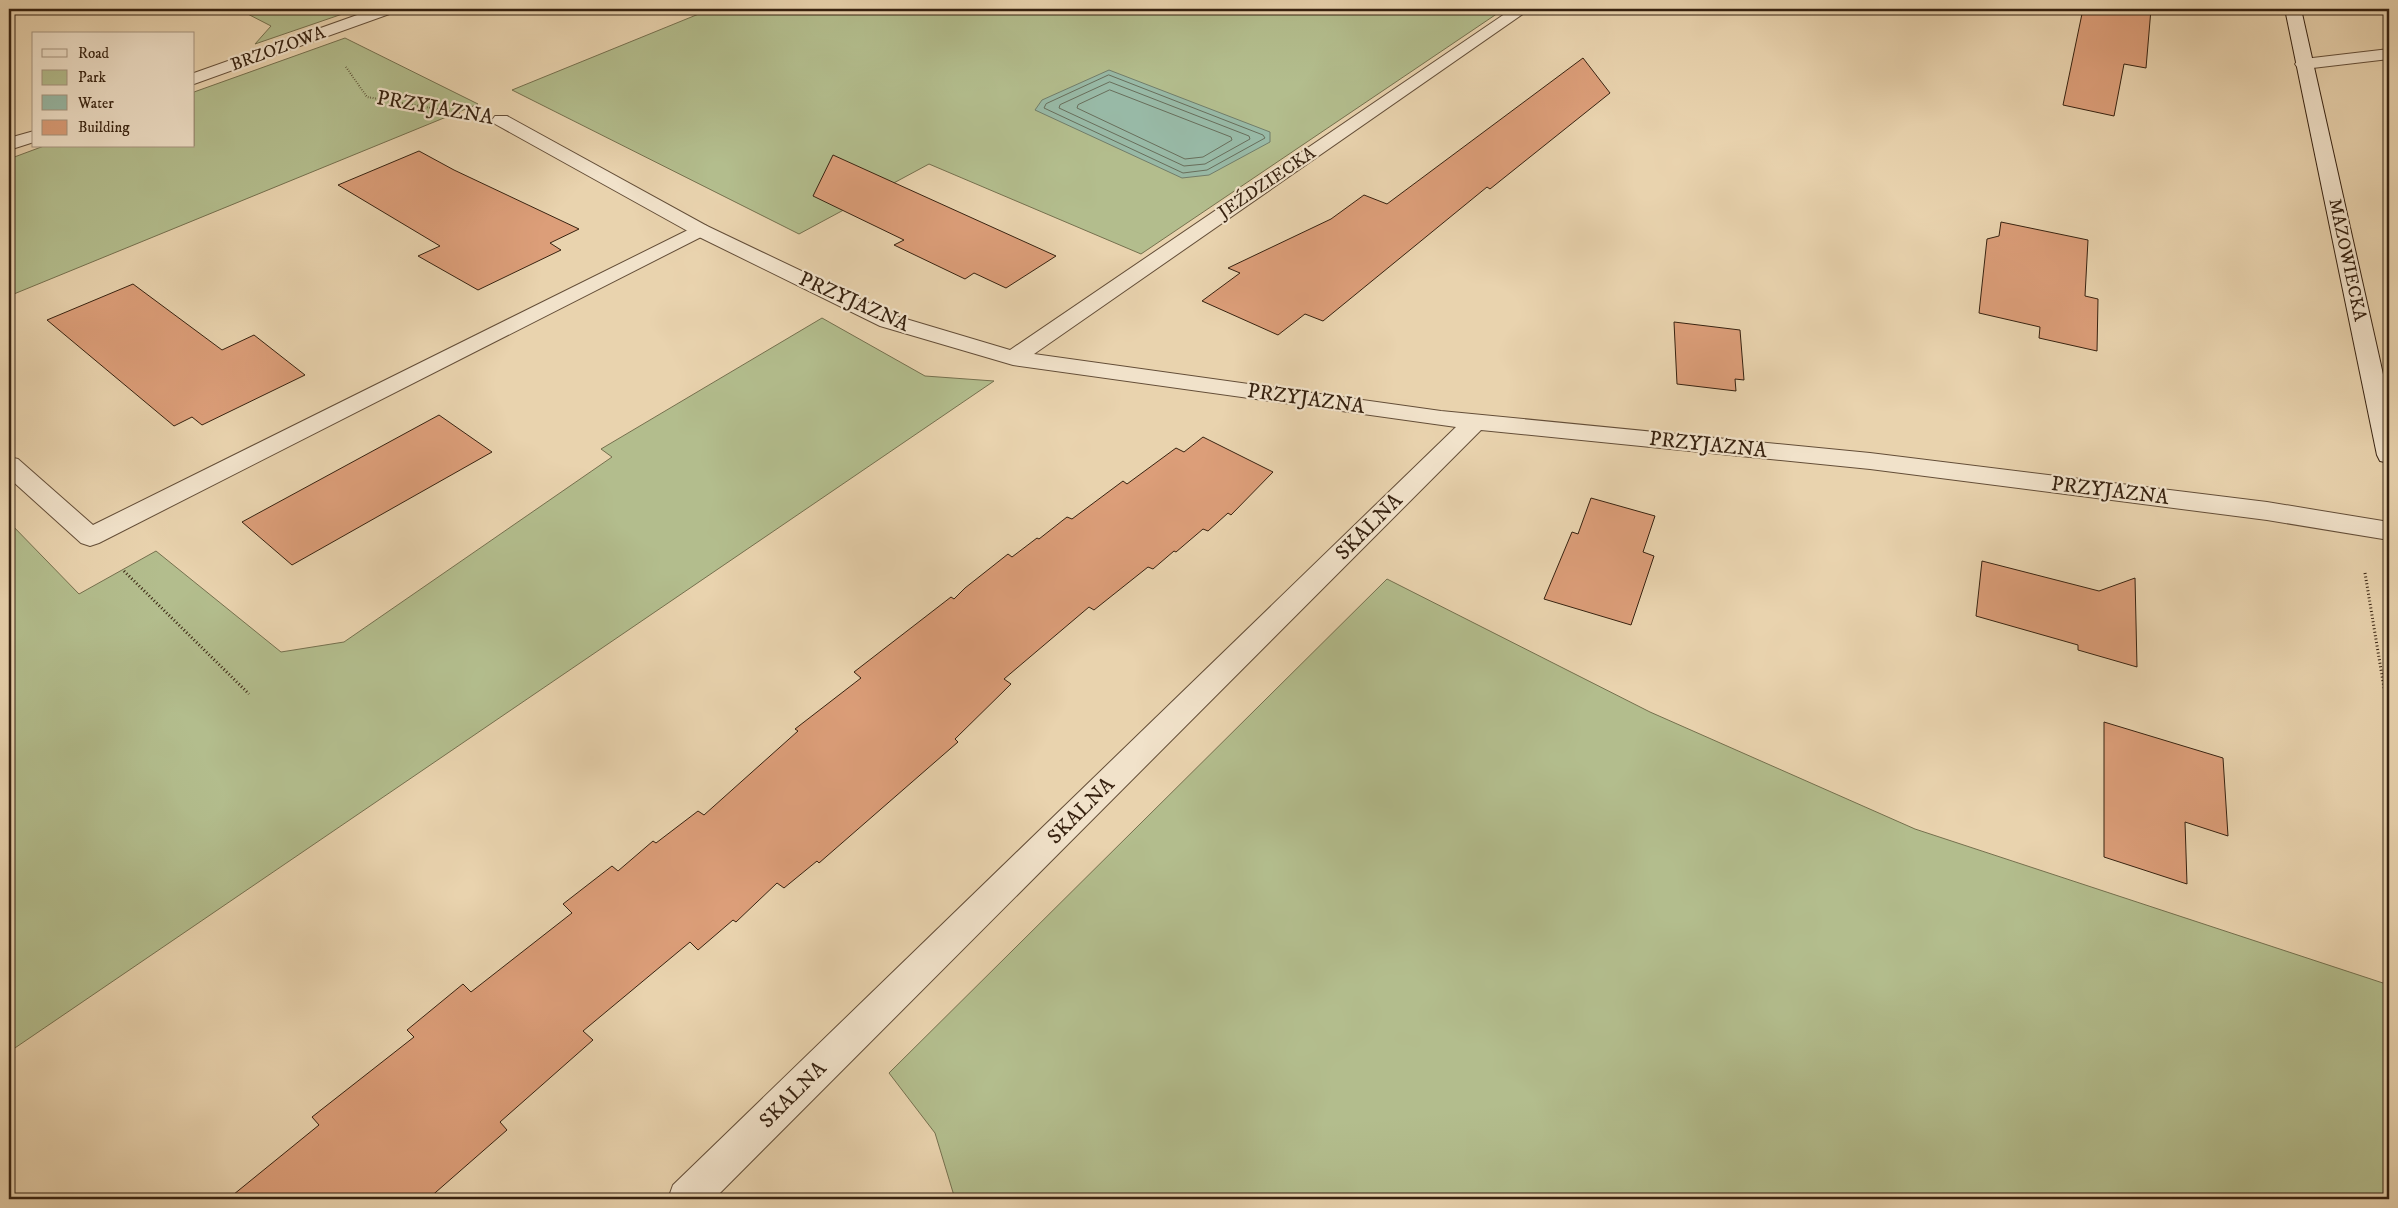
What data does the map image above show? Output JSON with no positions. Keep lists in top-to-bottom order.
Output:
{
  "streets": {
    "street": [
      "BRZOZOWA",
      "PRZYJAZNA",
      "JEŹDZIECKA",
      "MAZOWIECKA",
      "SKALNA"
    ]
  },
  "crossings": [
    ["BRZOZOWA", "PRZYJAZNA"],
    ["PRZYJAZNA", "JEŹDZIECKA"],
    ["PRZYJAZNA", "SKALNA"]
  ],
  "legend": [
    "Road",
    "Park",
    "Water",
    "Building"
  ]
}
